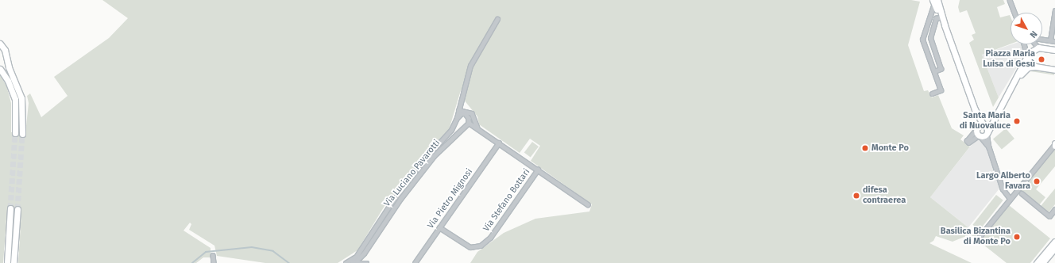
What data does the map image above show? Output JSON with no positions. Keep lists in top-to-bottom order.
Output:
{
  "streets": {
    "street": ["Via Luciano Pavarotti", "Via Pietro Mignosi", "Via Stefano Bottari"]
  },
  "crossings": [
    ["Via Pietro Mignosi", "Via Stefano Bottari"]
  ],
  "places": [
    "Piazza Maria Luisa di Gesù",
    "Santa Maria di Nuovaluce",
    "Monte Po",
    "Largo Alberto Favara",
    "difesa contraerea",
    "Basilica Bizantina di Monte Po"
  ],
  "north": "bottom right"
}
